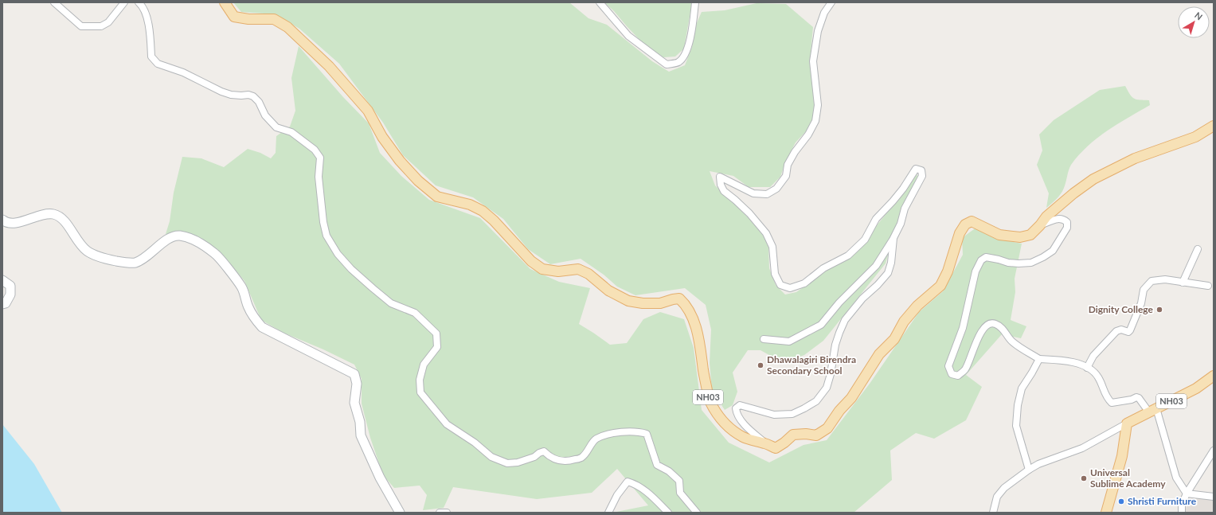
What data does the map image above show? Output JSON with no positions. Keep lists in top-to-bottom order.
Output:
{
  "streets": {
    "main road": ["NH03"]
  },
  "places": [
    "Dignity College",
    "Dhawalagiri Birendra Secondary School",
    "Universal Sublime Academy",
    "Shristi Furniture"
  ],
  "north": "top right"
}
